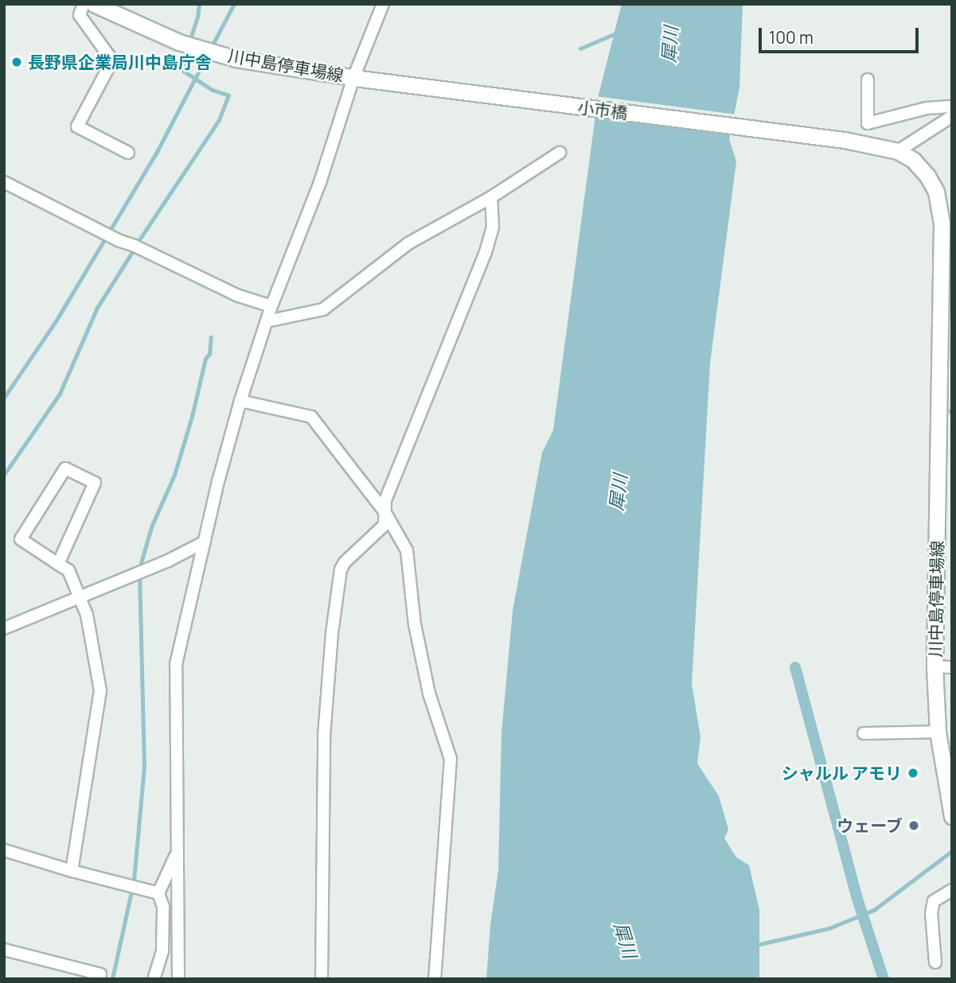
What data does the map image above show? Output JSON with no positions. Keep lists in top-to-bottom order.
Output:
{
  "streets": {
    "main road": ["川中島停車場線", "小市橋"]
  },
  "crossings": [
    ["川中島停車場線", "小市橋"]
  ],
  "water": ["犀川"],
  "places": ["長野県企業局川中島庁舎", "シャルル アモリ", "ウェーブ"],
  "scale_bar": "100 m"
}
